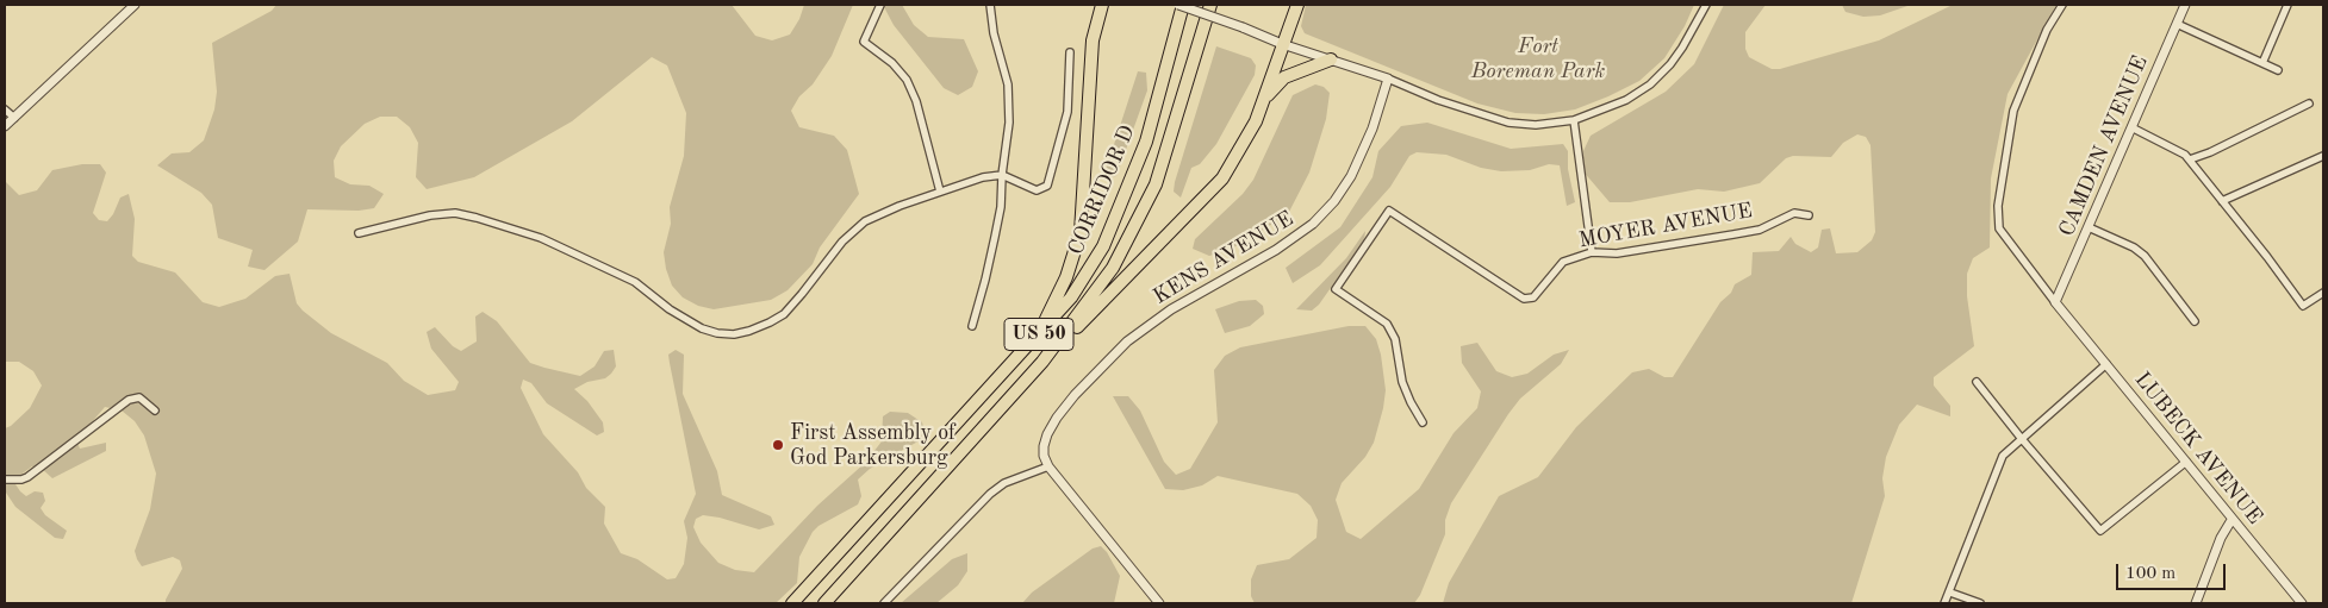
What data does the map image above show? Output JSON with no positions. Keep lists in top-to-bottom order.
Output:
{
  "streets": {
    "highway": ["CORRIDOR D", "US 50"],
    "street": [
      "CAMDEN AVENUE",
      "MOYER AVENUE",
      "KENS AVENUE",
      "LUBECK AVENUE"
    ]
  },
  "crossings": [
    ["CAMDEN AVENUE", "LUBECK AVENUE"]
  ],
  "parks": ["Fort Boreman Park"],
  "places": ["First Assembly of God Parkersburg"],
  "scale_bar": "100 m"
}
